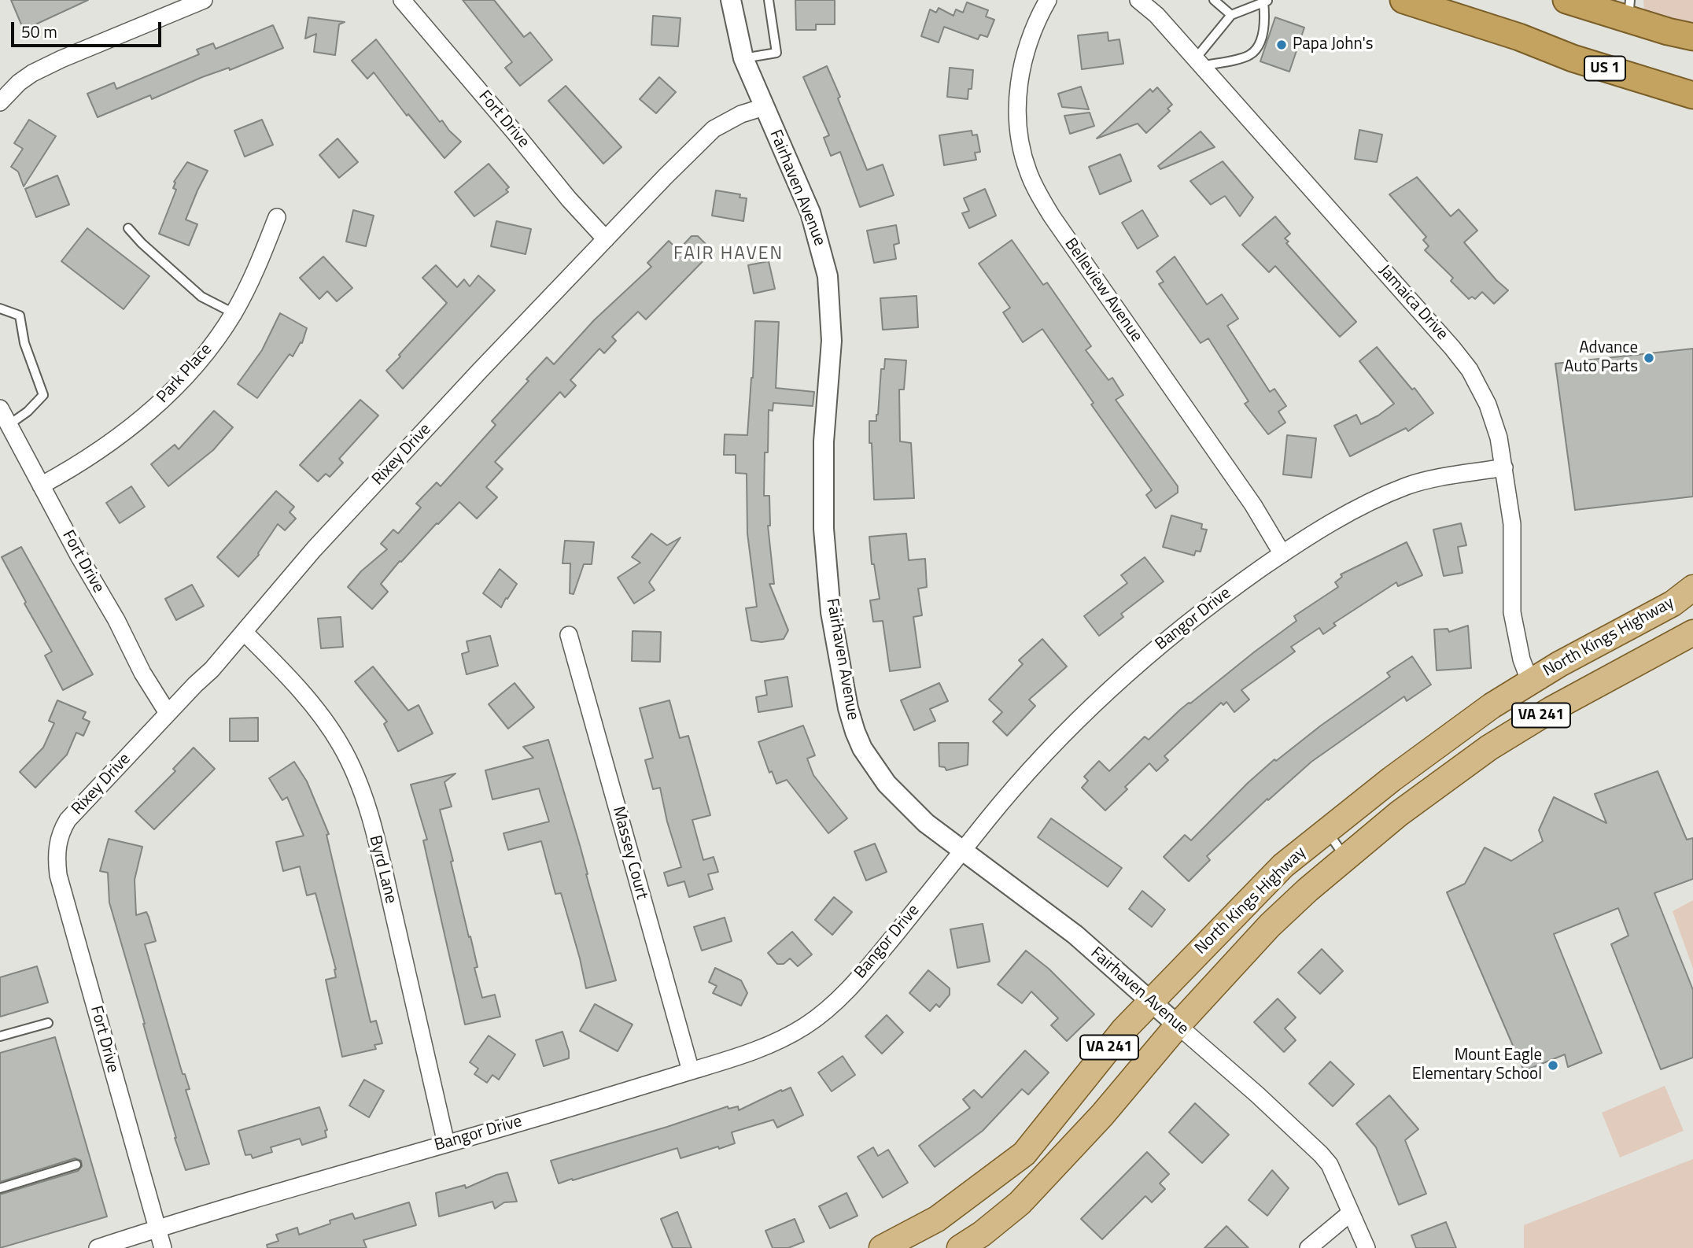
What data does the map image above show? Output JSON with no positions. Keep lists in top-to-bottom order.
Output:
{
  "streets": {
    "highway": ["US 1"],
    "main road": ["North Kings Highway", "VA 241"],
    "street": [
      "Fort Drive",
      "Fairhaven Avenue",
      "Belleview Avenue",
      "Jamaica Drive",
      "Park Place",
      "Rixey Drive",
      "Bangor Drive",
      "Massey Court",
      "Byrd Lane"
    ]
  },
  "crossings": [
    ["Fort Drive", "Park Place"],
    ["Fort Drive", "Rixey Drive"],
    ["Fort Drive", "Bangor Drive"],
    ["Fairhaven Avenue", "Rixey Drive"],
    ["Fairhaven Avenue", "Bangor Drive"],
    ["Fairhaven Avenue", "North Kings Highway"],
    ["Belleview Avenue", "Bangor Drive"],
    ["Jamaica Drive", "Bangor Drive"],
    ["Jamaica Drive", "North Kings Highway"],
    ["Rixey Drive", "Byrd Lane"],
    ["Bangor Drive", "Massey Court"],
    ["Bangor Drive", "Byrd Lane"]
  ],
  "districts": ["FAIR HAVEN"],
  "places": ["Papa John's", "Advance Auto Parts", "Mount Eagle Elementary School"],
  "scale_bar": "50 m"
}
